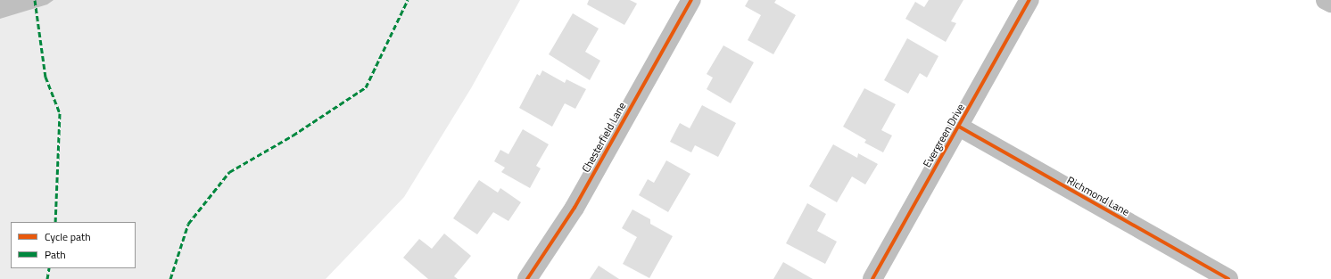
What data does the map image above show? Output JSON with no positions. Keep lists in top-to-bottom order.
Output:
{
  "streets": {
    "street": ["Evergreen Drive", "Chesterfield Lane", "Richmond Lane"]
  },
  "crossings": [
    ["Evergreen Drive", "Richmond Lane"]
  ],
  "legend": ["Cycle path", "Path"]
}
